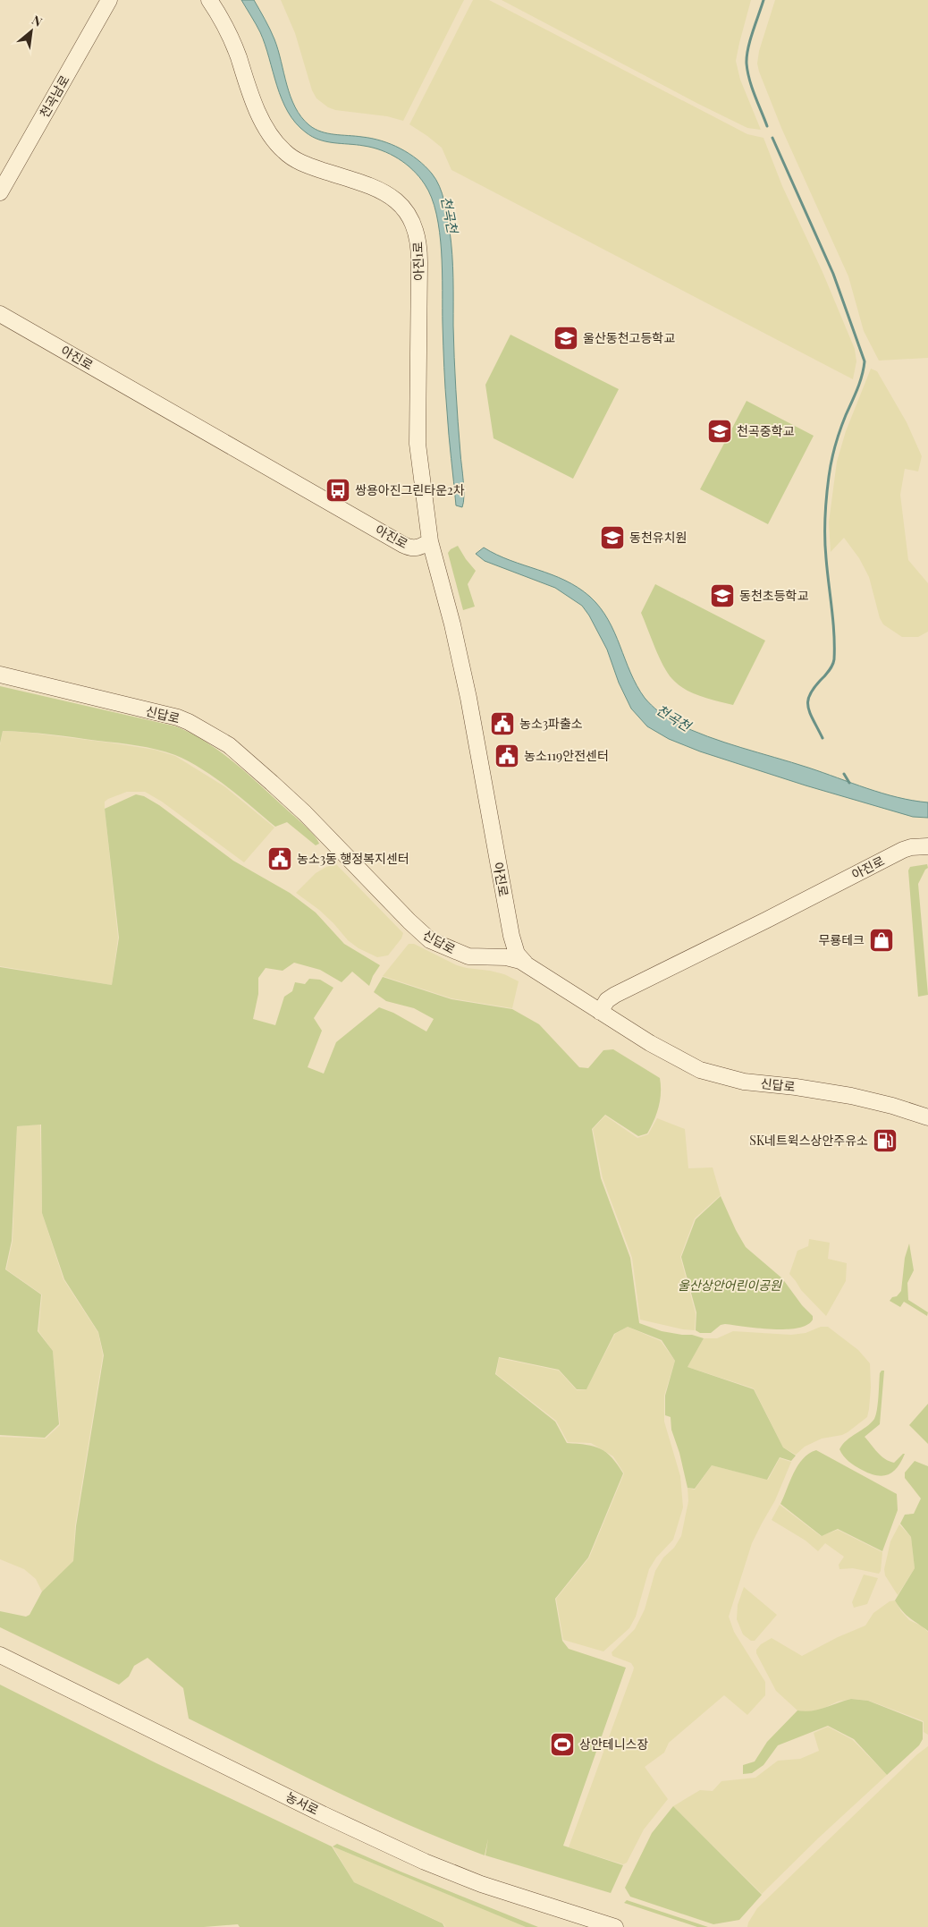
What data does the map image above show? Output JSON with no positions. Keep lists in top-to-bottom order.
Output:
{
  "streets": {
    "street": [
      "천곡남로",
      "아진1로",
      "아진로",
      "신답로",
      "농서로"
    ]
  },
  "crossings": [
    ["아진1로", "아진로"],
    ["아진로", "신답로"]
  ],
  "water": ["천곡천"],
  "parks": ["울산상안어린이공원"],
  "places": {
    "school or university": [
      "울산동천고등학교",
      "천곡중학교",
      "동천유치원",
      "동천초등학교"
    ],
    "bus stop": ["쌍용아진그린타운2차"],
    "public building": ["농소3파출소", "농소119안전센터", "농소3동 행정복지센터"],
    "shop": ["무룡테크"],
    "fuel station": ["SK네트윅스상안주유소"],
    "sports": ["상안테니스장"]
  },
  "north": "top right"
}
